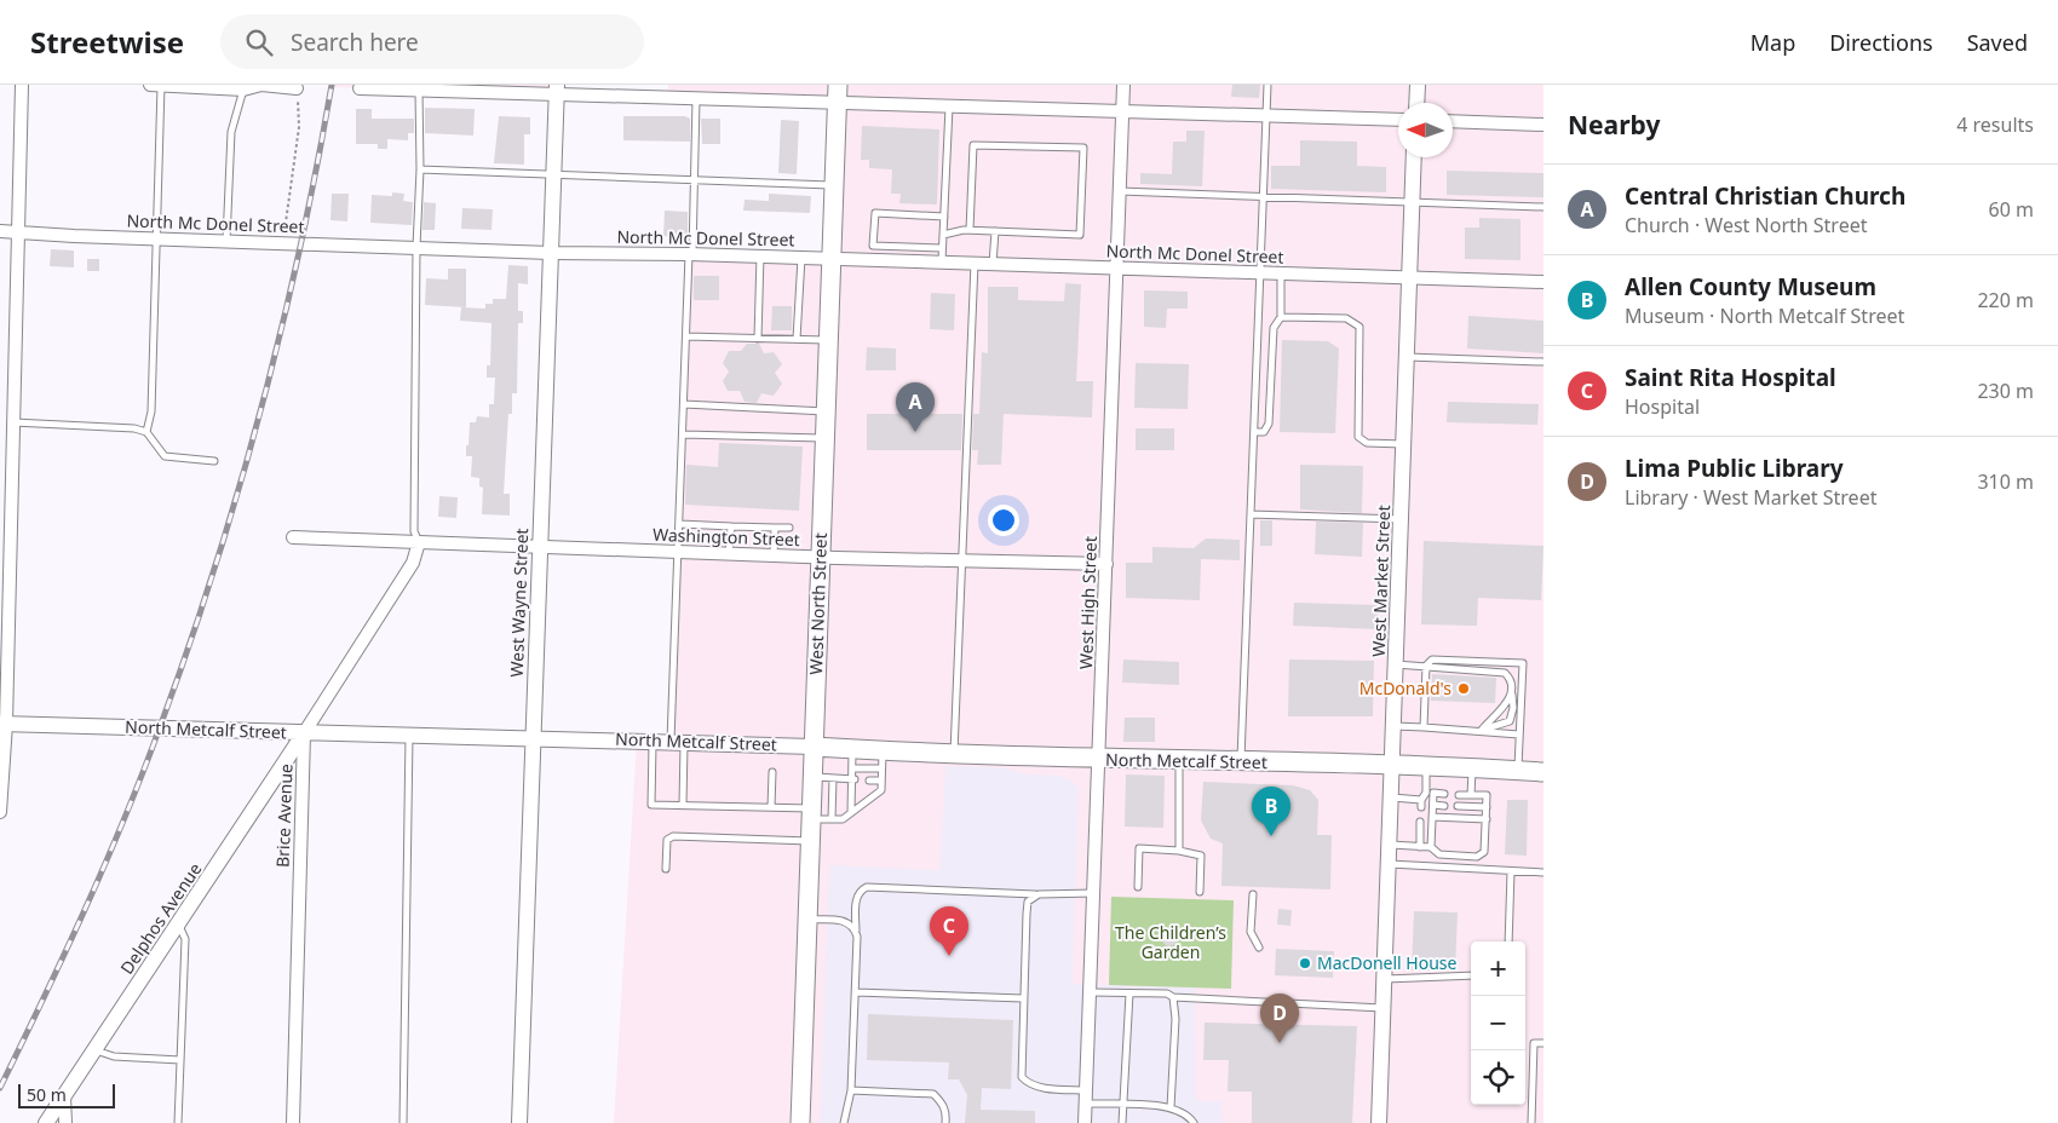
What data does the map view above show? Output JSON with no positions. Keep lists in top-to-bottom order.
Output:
{
  "streets": {
    "main road": ["West North Street", "North Metcalf Street"],
    "street": [
      "North Mc Donel Street",
      "Washington Street",
      "West Market Street",
      "West Wayne Street",
      "West High Street",
      "Brice Avenue",
      "Delphos Avenue"
    ]
  },
  "crossings": [
    ["North Mc Donel Street", "West Market Street"],
    ["North Mc Donel Street", "West Wayne Street"],
    ["North Mc Donel Street", "West High Street"],
    ["North Mc Donel Street", "West North Street"],
    ["Washington Street", "West Wayne Street"],
    ["Washington Street", "West High Street"],
    ["Washington Street", "West North Street"],
    ["West Market Street", "North Metcalf Street"],
    ["West Wayne Street", "North Metcalf Street"],
    ["West High Street", "North Metcalf Street"],
    ["West North Street", "North Metcalf Street"],
    ["North Metcalf Street", "Brice Avenue"],
    ["North Metcalf Street", "Delphos Avenue"],
    ["Brice Avenue", "Delphos Avenue"]
  ],
  "parks": ["The Children’s Garden"],
  "places": ["McDonald's", "MacDonell House"],
  "scale_bar": "50 m",
  "north": "left",
  "page": {
    "header": "Streetwise",
    "search": "Search here",
    "nav": ["Map", "Directions", "Saved"],
    "heading": ["Nearby", "4 results"],
    "list": [
      {
        "mark": "A",
        "name": "Central Christian Church",
        "note": "Church · West North Street",
        "value": "60 m"
      },
      {
        "mark": "B",
        "name": "Allen County Museum",
        "note": "Museum · North Metcalf Street",
        "value": "220 m"
      },
      {
        "mark": "C",
        "name": "Saint Rita Hospital",
        "note": "Hospital",
        "value": "230 m"
      },
      {
        "mark": "D",
        "name": "Lima Public Library",
        "note": "Library · West Market Street",
        "value": "310 m"
      }
    ],
    "pins": [
      "A",
      "B",
      "C",
      "D"
    ],
    "map_buttons": ["+", "−"],
    "scale": "50 m"
  }
}
